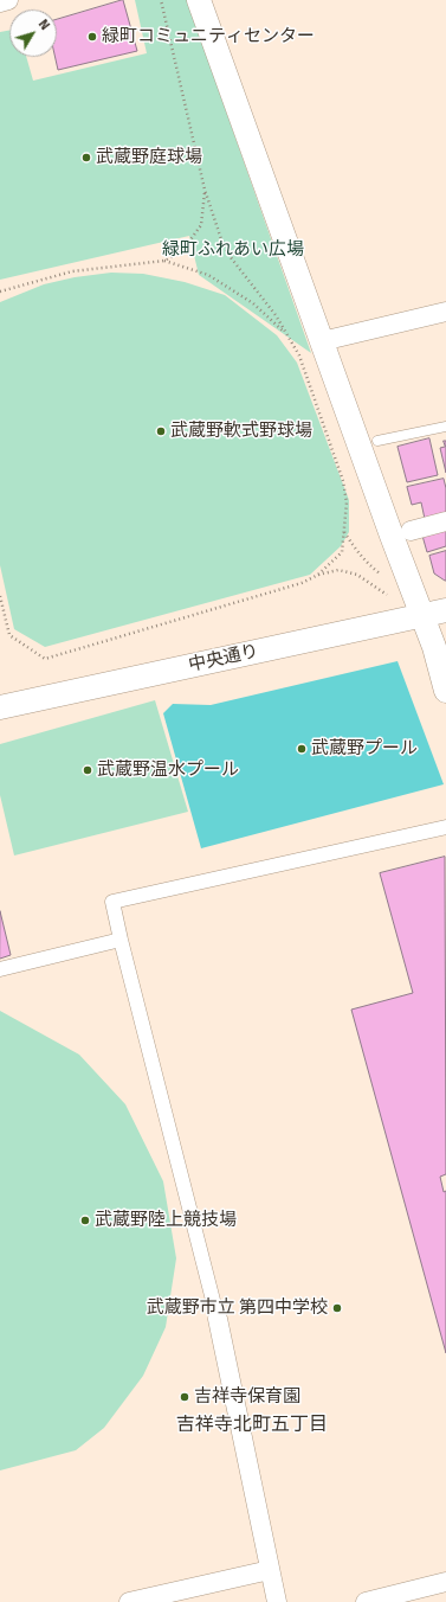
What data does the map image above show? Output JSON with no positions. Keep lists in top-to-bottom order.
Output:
{
  "streets": {
    "street": ["中央通り"]
  },
  "districts": ["吉祥寺北町五丁目"],
  "parks": ["緑町ふれあい広場"],
  "places": [
    "緑町コミュニティセンター",
    "武蔵野庭球場",
    "武蔵野軟式野球場",
    "武蔵野プール",
    "武蔵野温水プール",
    "武蔵野陸上競技場",
    "武蔵野市立 第四中学校",
    "吉祥寺保育園"
  ],
  "north": "top right"
}
